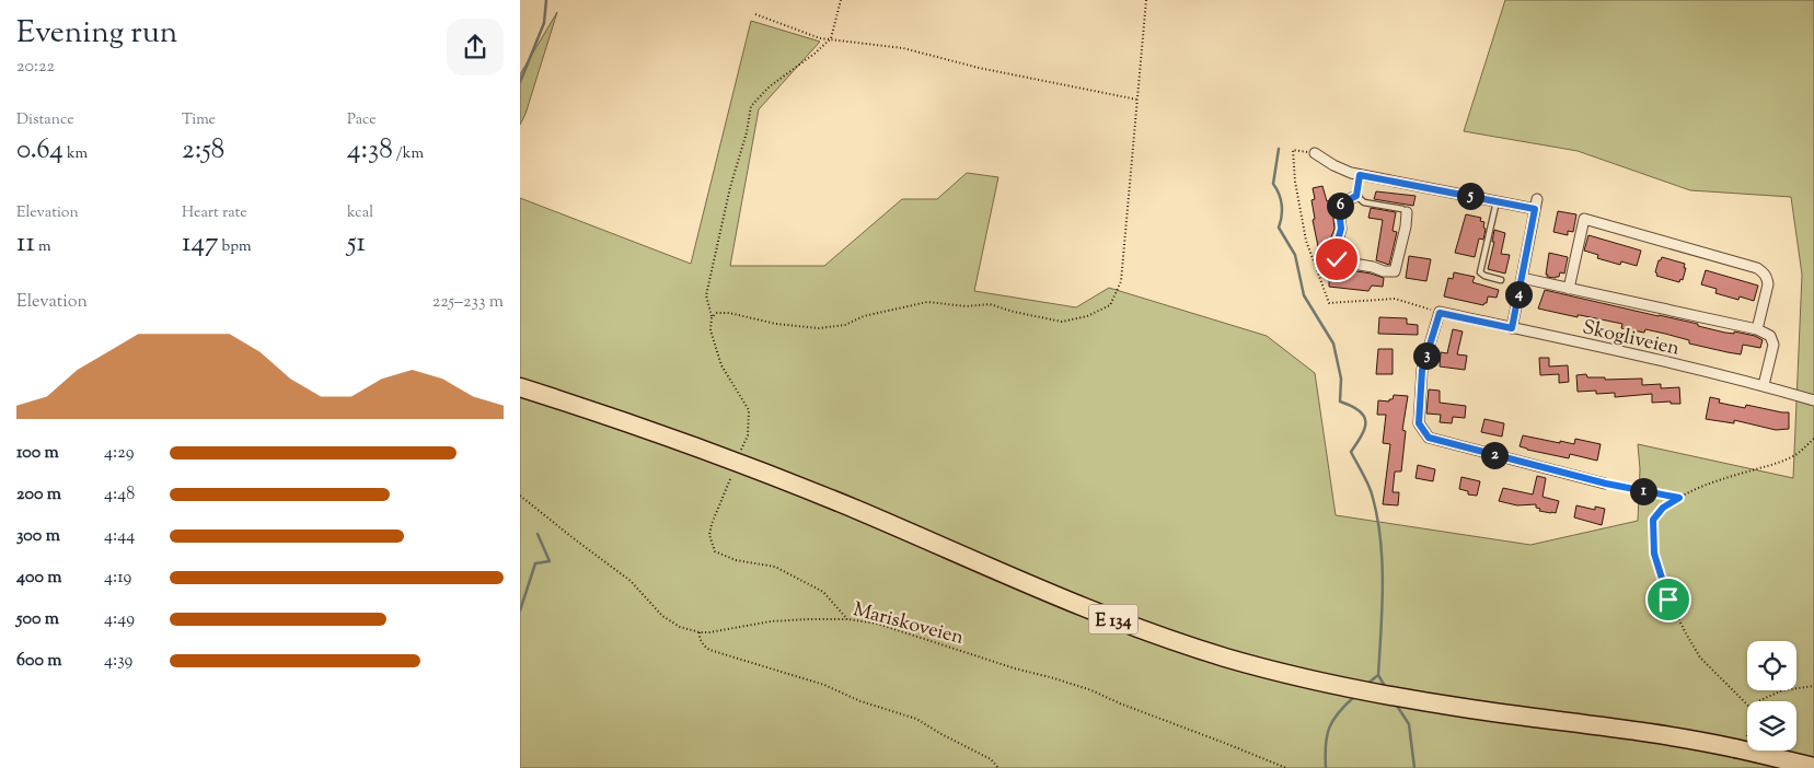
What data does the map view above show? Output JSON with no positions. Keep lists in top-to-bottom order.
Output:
{
  "streets": {
    "highway": ["E 134"],
    "street": ["Skogliveien"],
    "path": ["Mariskoveien"]
  },
  "page": {
    "heading": ["Evening run", "20:22"],
    "stats": [
      ["Distance", "0.64 km"],
      ["Time", "2:58"],
      ["Pace", "4:38 /km"],
      ["Elevation", "11 m"],
      ["Heart rate", "147 bpm"],
      ["kcal", "51"]
    ],
    "pins": [
      "5",
      "6",
      "4",
      "3",
      "2",
      "1"
    ],
    "chart": ["Elevation", "225–233 m"],
    "list": [
      {
        "name": "100 m",
        "note": "4:29"
      },
      {
        "name": "200 m",
        "note": "4:48"
      },
      {
        "name": "300 m",
        "note": "4:44"
      },
      {
        "name": "400 m",
        "note": "4:19"
      },
      {
        "name": "500 m",
        "note": "4:49"
      },
      {
        "name": "600 m",
        "note": "4:39"
      }
    ]
  }
}
